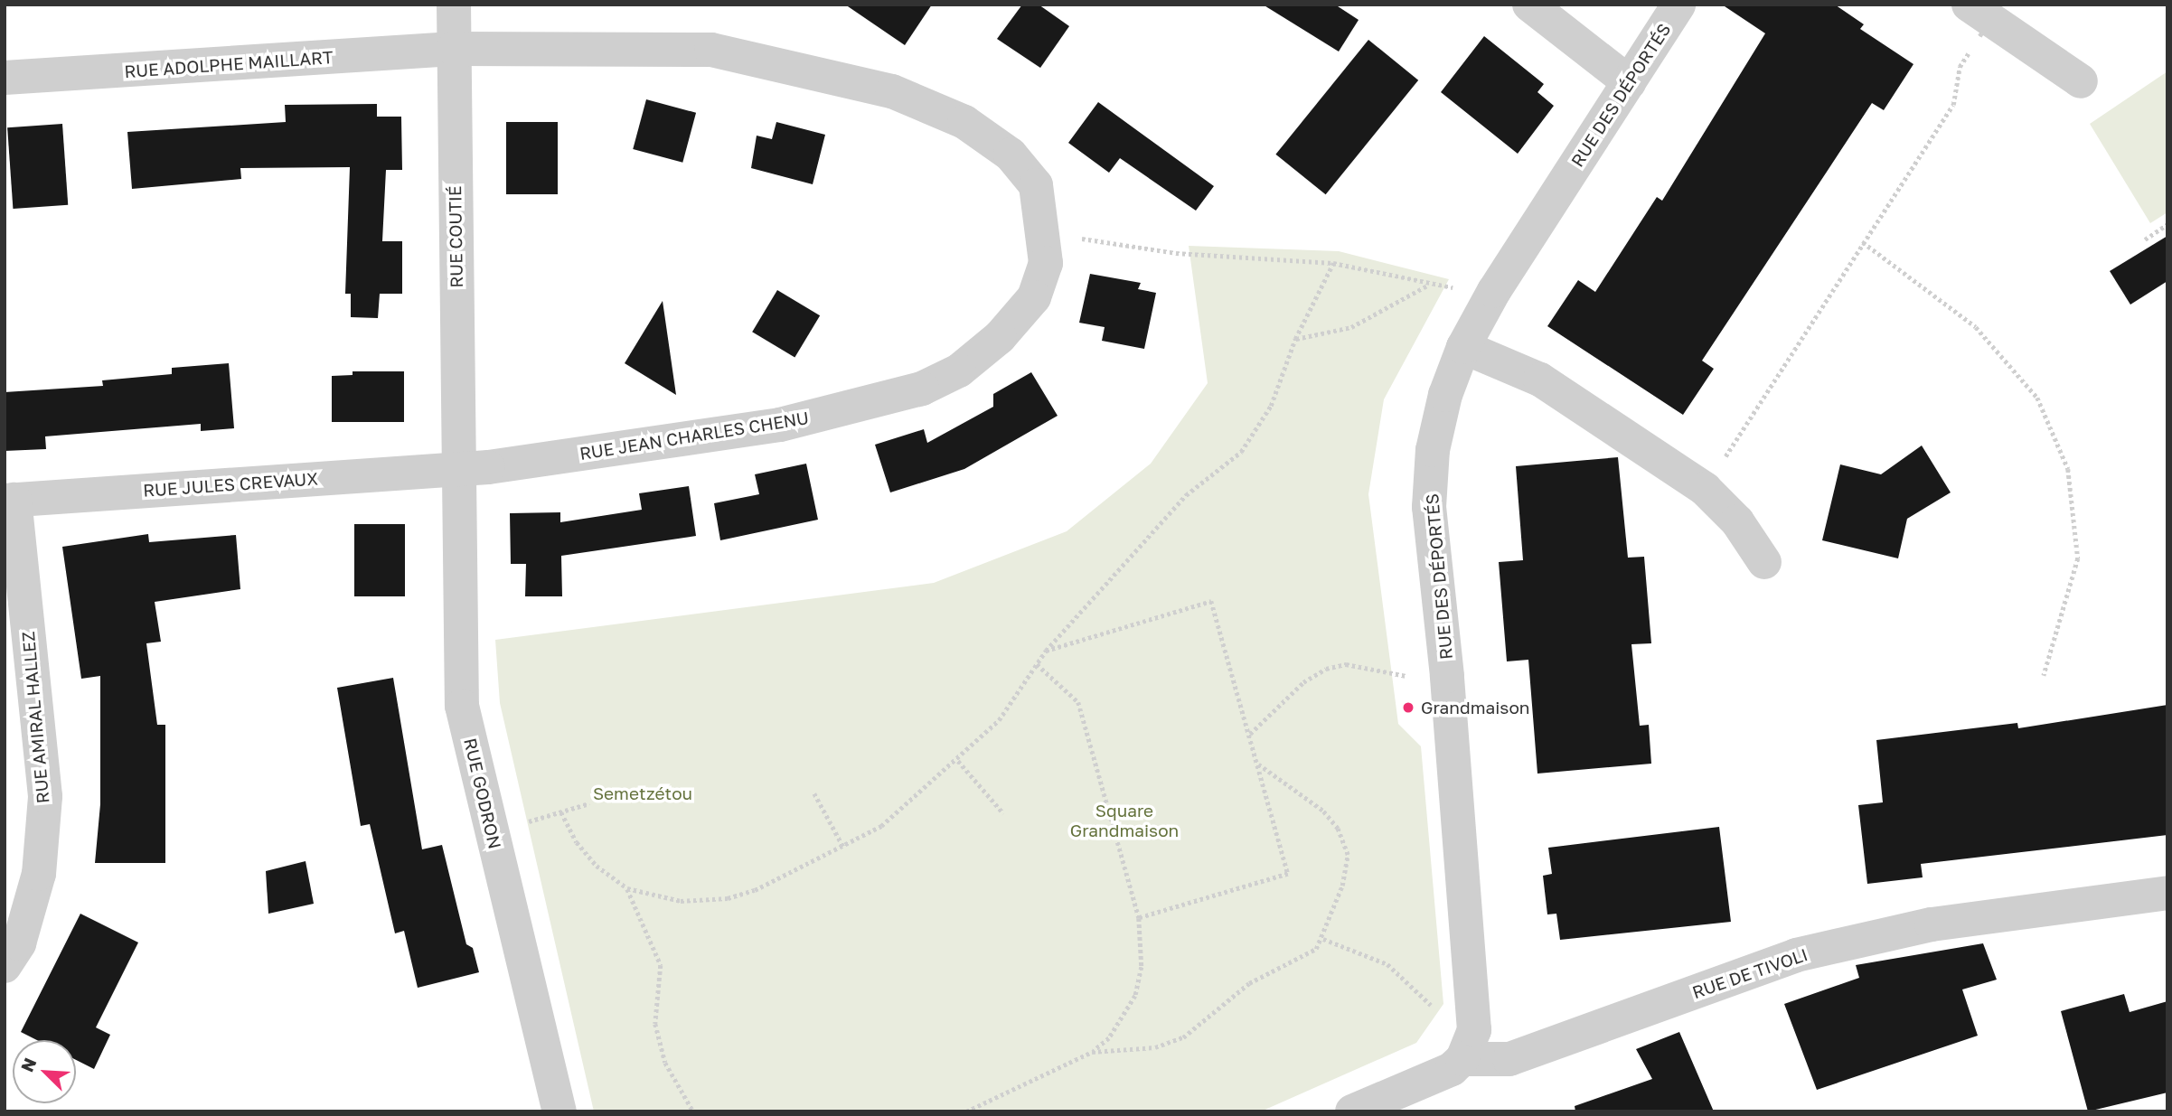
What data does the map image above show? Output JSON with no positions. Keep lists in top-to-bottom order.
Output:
{
  "streets": {
    "street": [
      "RUE ADOLPHE MAILLART",
      "RUE DES DÉPORTÉS",
      "RUE COUTIÉ",
      "RUE JEAN CHARLES CHENU",
      "RUE JULES CREVAUX",
      "RUE AMIRAL HALLEZ",
      "RUE GODRON",
      "RUE DE TIVOLI"
    ]
  },
  "crossings": [
    ["RUE ADOLPHE MAILLART", "RUE COUTIÉ"],
    ["RUE ADOLPHE MAILLART", "RUE JEAN CHARLES CHENU"],
    ["RUE DES DÉPORTÉS", "RUE DE TIVOLI"],
    ["RUE COUTIÉ", "RUE JEAN CHARLES CHENU"],
    ["RUE COUTIÉ", "RUE JULES CREVAUX"],
    ["RUE COUTIÉ", "RUE GODRON"],
    ["RUE JEAN CHARLES CHENU", "RUE JULES CREVAUX"],
    ["RUE JEAN CHARLES CHENU", "RUE GODRON"],
    ["RUE JULES CREVAUX", "RUE AMIRAL HALLEZ"],
    ["RUE JULES CREVAUX", "RUE GODRON"]
  ],
  "parks": ["Semetzétou", "Square Grandmaison"],
  "places": ["Grandmaison"],
  "north": "top left"
}
